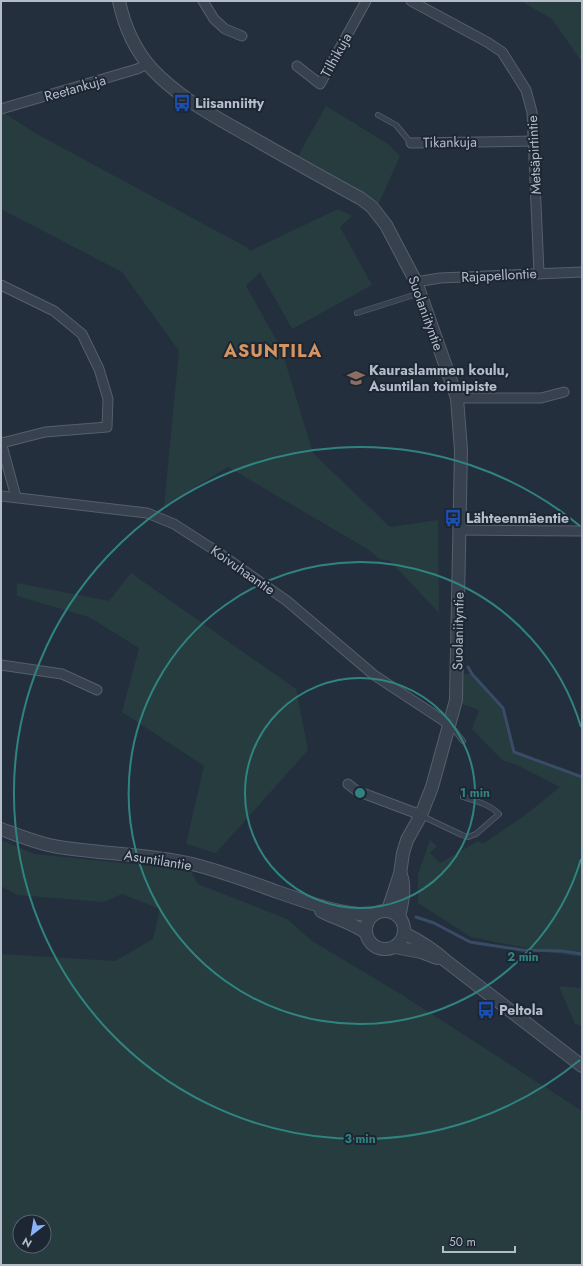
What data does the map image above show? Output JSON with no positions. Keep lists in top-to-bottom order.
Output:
{
  "streets": {
    "street": [
      "Tilhikuja",
      "Reetankuja",
      "Tikankuja",
      "Metsäpirtintie",
      "Rajapellontie",
      "Suolaniityntie",
      "Koivuhaantie",
      "Asuntilantie"
    ]
  },
  "crossings": [
    ["Reetankuja", "Suolaniityntie"],
    ["Tikankuja", "Metsäpirtintie"],
    ["Metsäpirtintie", "Rajapellontie"],
    ["Rajapellontie", "Suolaniityntie"],
    ["Suolaniityntie", "Koivuhaantie"],
    ["Suolaniityntie", "Asuntilantie"]
  ],
  "districts": ["ASUNTILA"],
  "places": {
    "bus stop": ["Liisanniitty", "Lähteenmäentie", "Peltola"],
    "school or university": ["Kauraslammen koulu, Asuntilan toimipiste"]
  },
  "scale_bar": "50 m",
  "north": "bottom left",
  "rings": ["1 min", "2 min", "3 min"]
}
